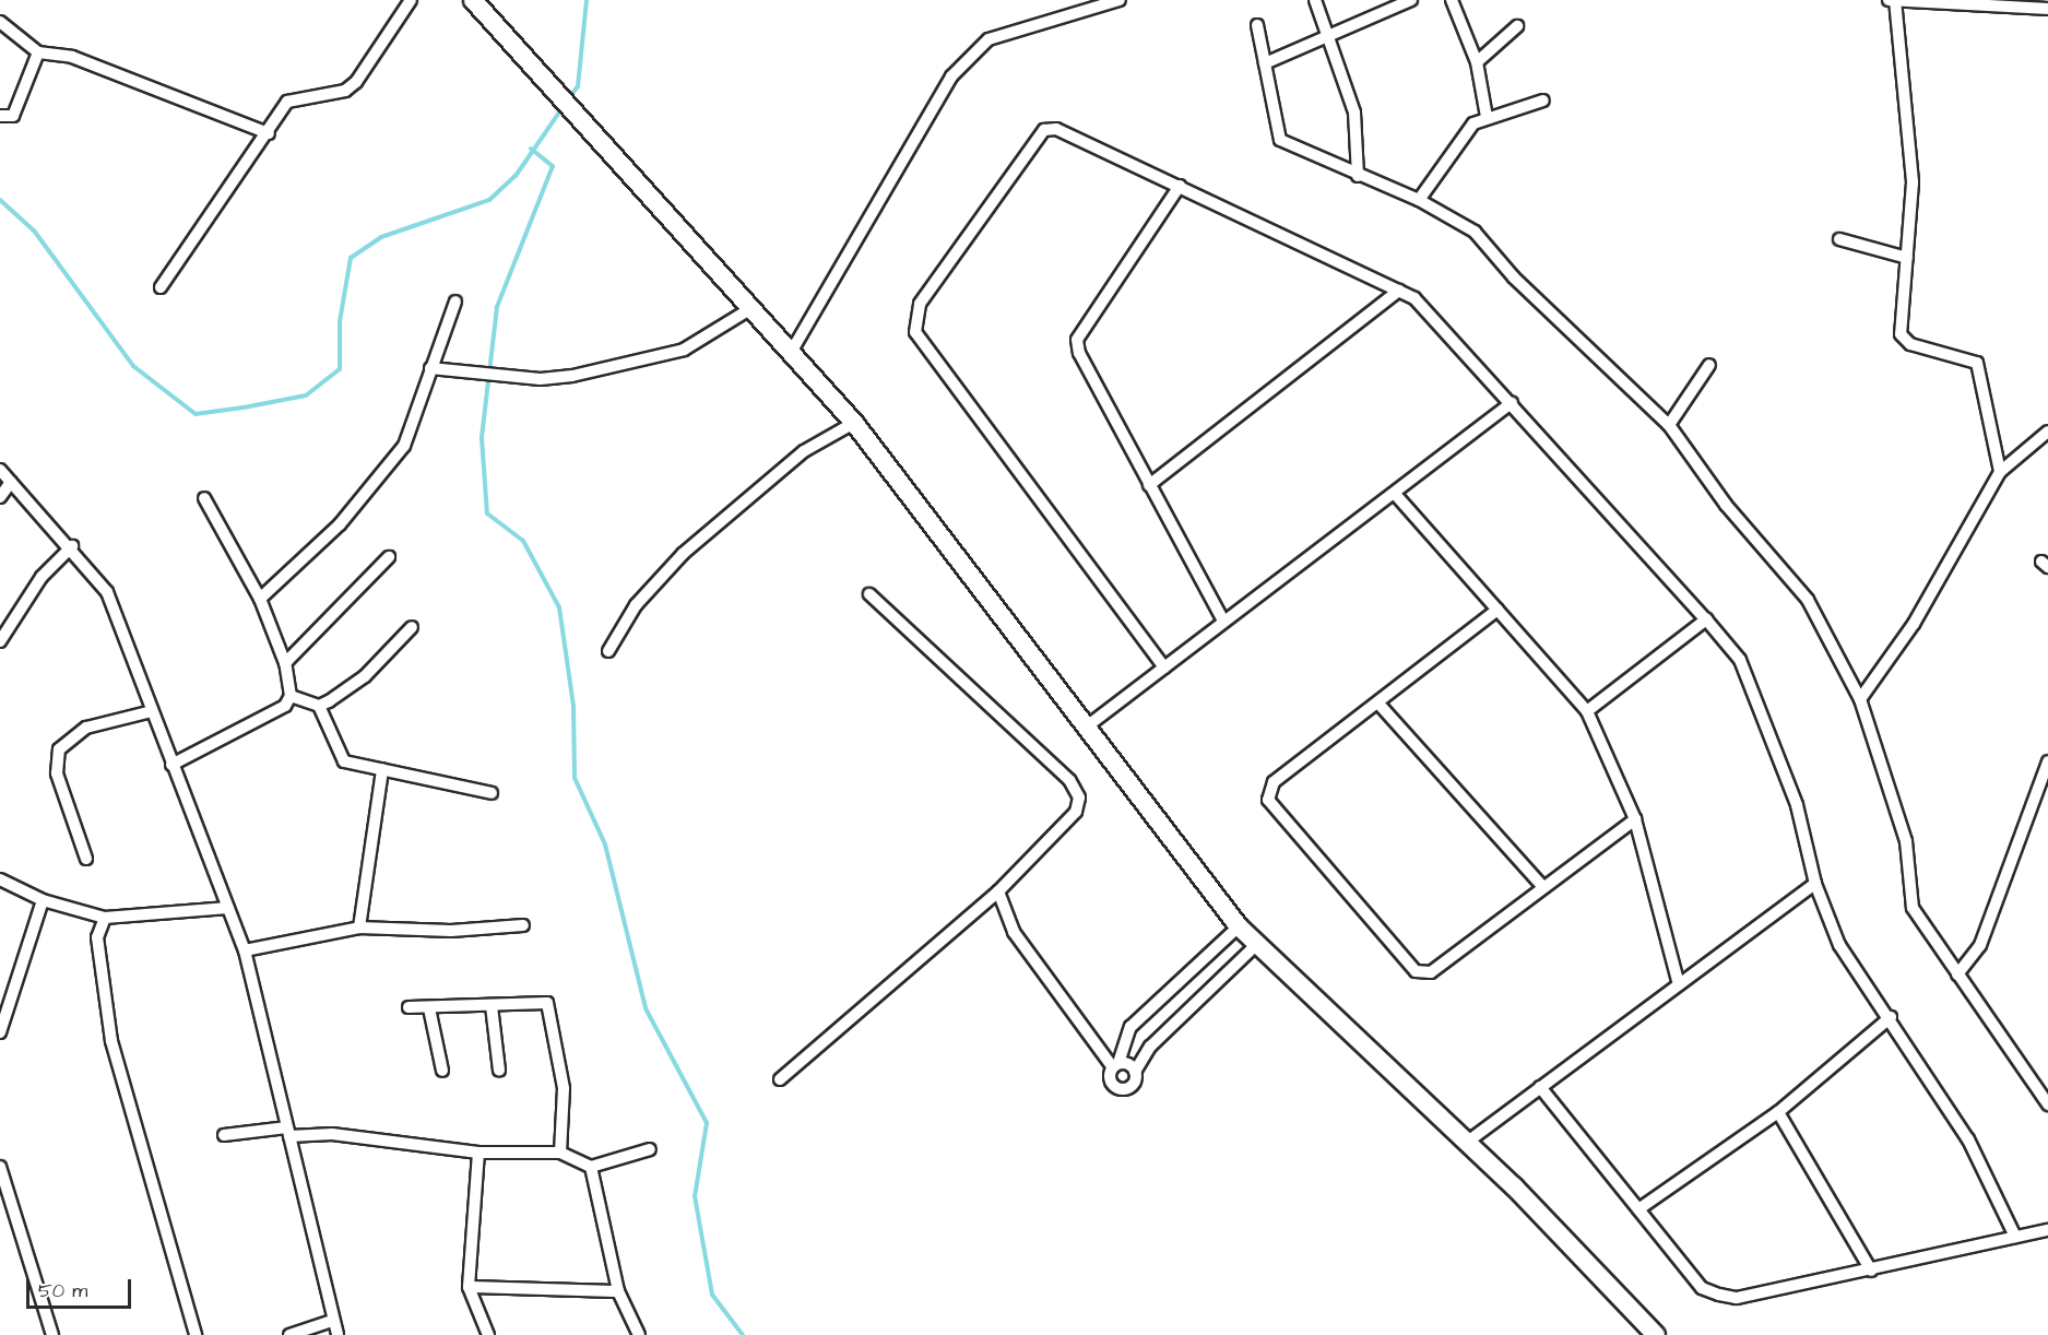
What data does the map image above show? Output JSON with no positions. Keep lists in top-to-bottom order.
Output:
{
  "scale_bar": "50 m"
}
